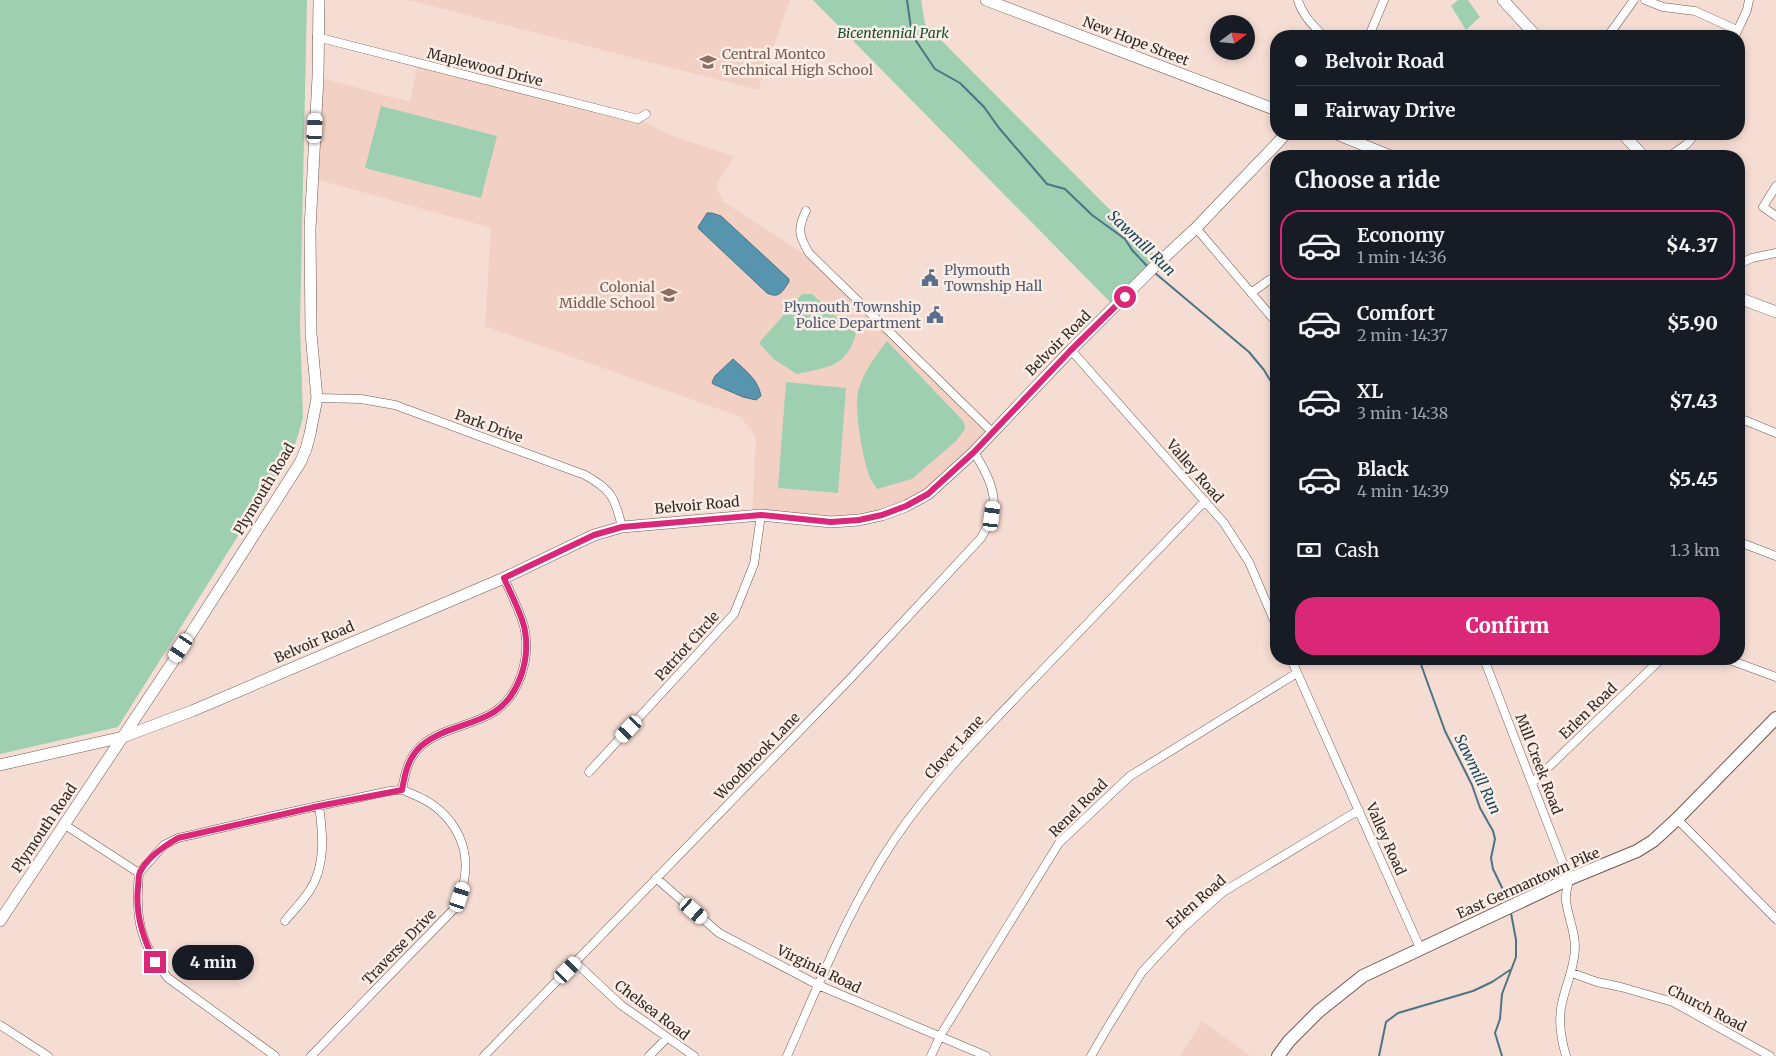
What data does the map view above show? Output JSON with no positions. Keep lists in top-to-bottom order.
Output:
{
  "streets": {
    "main road": ["East Germantown Pike"],
    "street": [
      "New Hope Street",
      "Maplewood Drive",
      "Belvoir Road",
      "Park Drive",
      "Valley Road",
      "Plymouth Road",
      "Patriot Circle",
      "Erlen Road",
      "Clover Lane",
      "Woodbrook Lane",
      "Mill Creek Road",
      "Renel Road",
      "Traverse Drive",
      "Virginia Road",
      "Church Road",
      "Chelsea Road"
    ]
  },
  "crossings": [
    ["Maplewood Drive", "Plymouth Road"],
    ["Belvoir Road", "Park Drive"],
    ["Belvoir Road", "Valley Road"],
    ["Belvoir Road", "Plymouth Road"],
    ["Belvoir Road", "Patriot Circle"],
    ["Belvoir Road", "Woodbrook Lane"],
    ["Park Drive", "Plymouth Road"],
    ["Valley Road", "Erlen Road"],
    ["Valley Road", "Clover Lane"],
    ["Valley Road", "Renel Road"],
    ["Valley Road", "East Germantown Pike"],
    ["Erlen Road", "Mill Creek Road"],
    ["Clover Lane", "Virginia Road"],
    ["Woodbrook Lane", "Virginia Road"],
    ["Woodbrook Lane", "Chelsea Road"],
    ["Mill Creek Road", "East Germantown Pike"],
    ["Renel Road", "Virginia Road"]
  ],
  "water": ["Sawmill Run"],
  "parks": ["Bicentennial Park"],
  "places": {
    "school or university": ["Central Montco Technical High School", "Colonial Middle School"],
    "public building": ["Plymouth Township Hall", "Plymouth Township Police Department"]
  },
  "north": "right",
  "page": {
    "banner": ["Belvoir Road", "Fairway Drive"],
    "heading": "Choose a ride",
    "list": [
      {
        "name": "Economy",
        "note": "1 min · 14:36",
        "value": "$4.37"
      },
      {
        "name": "Comfort",
        "note": "2 min · 14:37",
        "value": "$5.90"
      },
      {
        "name": "XL",
        "note": "3 min · 14:38",
        "value": "$7.43"
      },
      {
        "name": "Black",
        "note": "4 min · 14:39",
        "value": "$5.45"
      }
    ],
    "pay": ["Cash", "1.3 km"],
    "buttons": "Confirm",
    "bubble": "4 min"
  }
}
